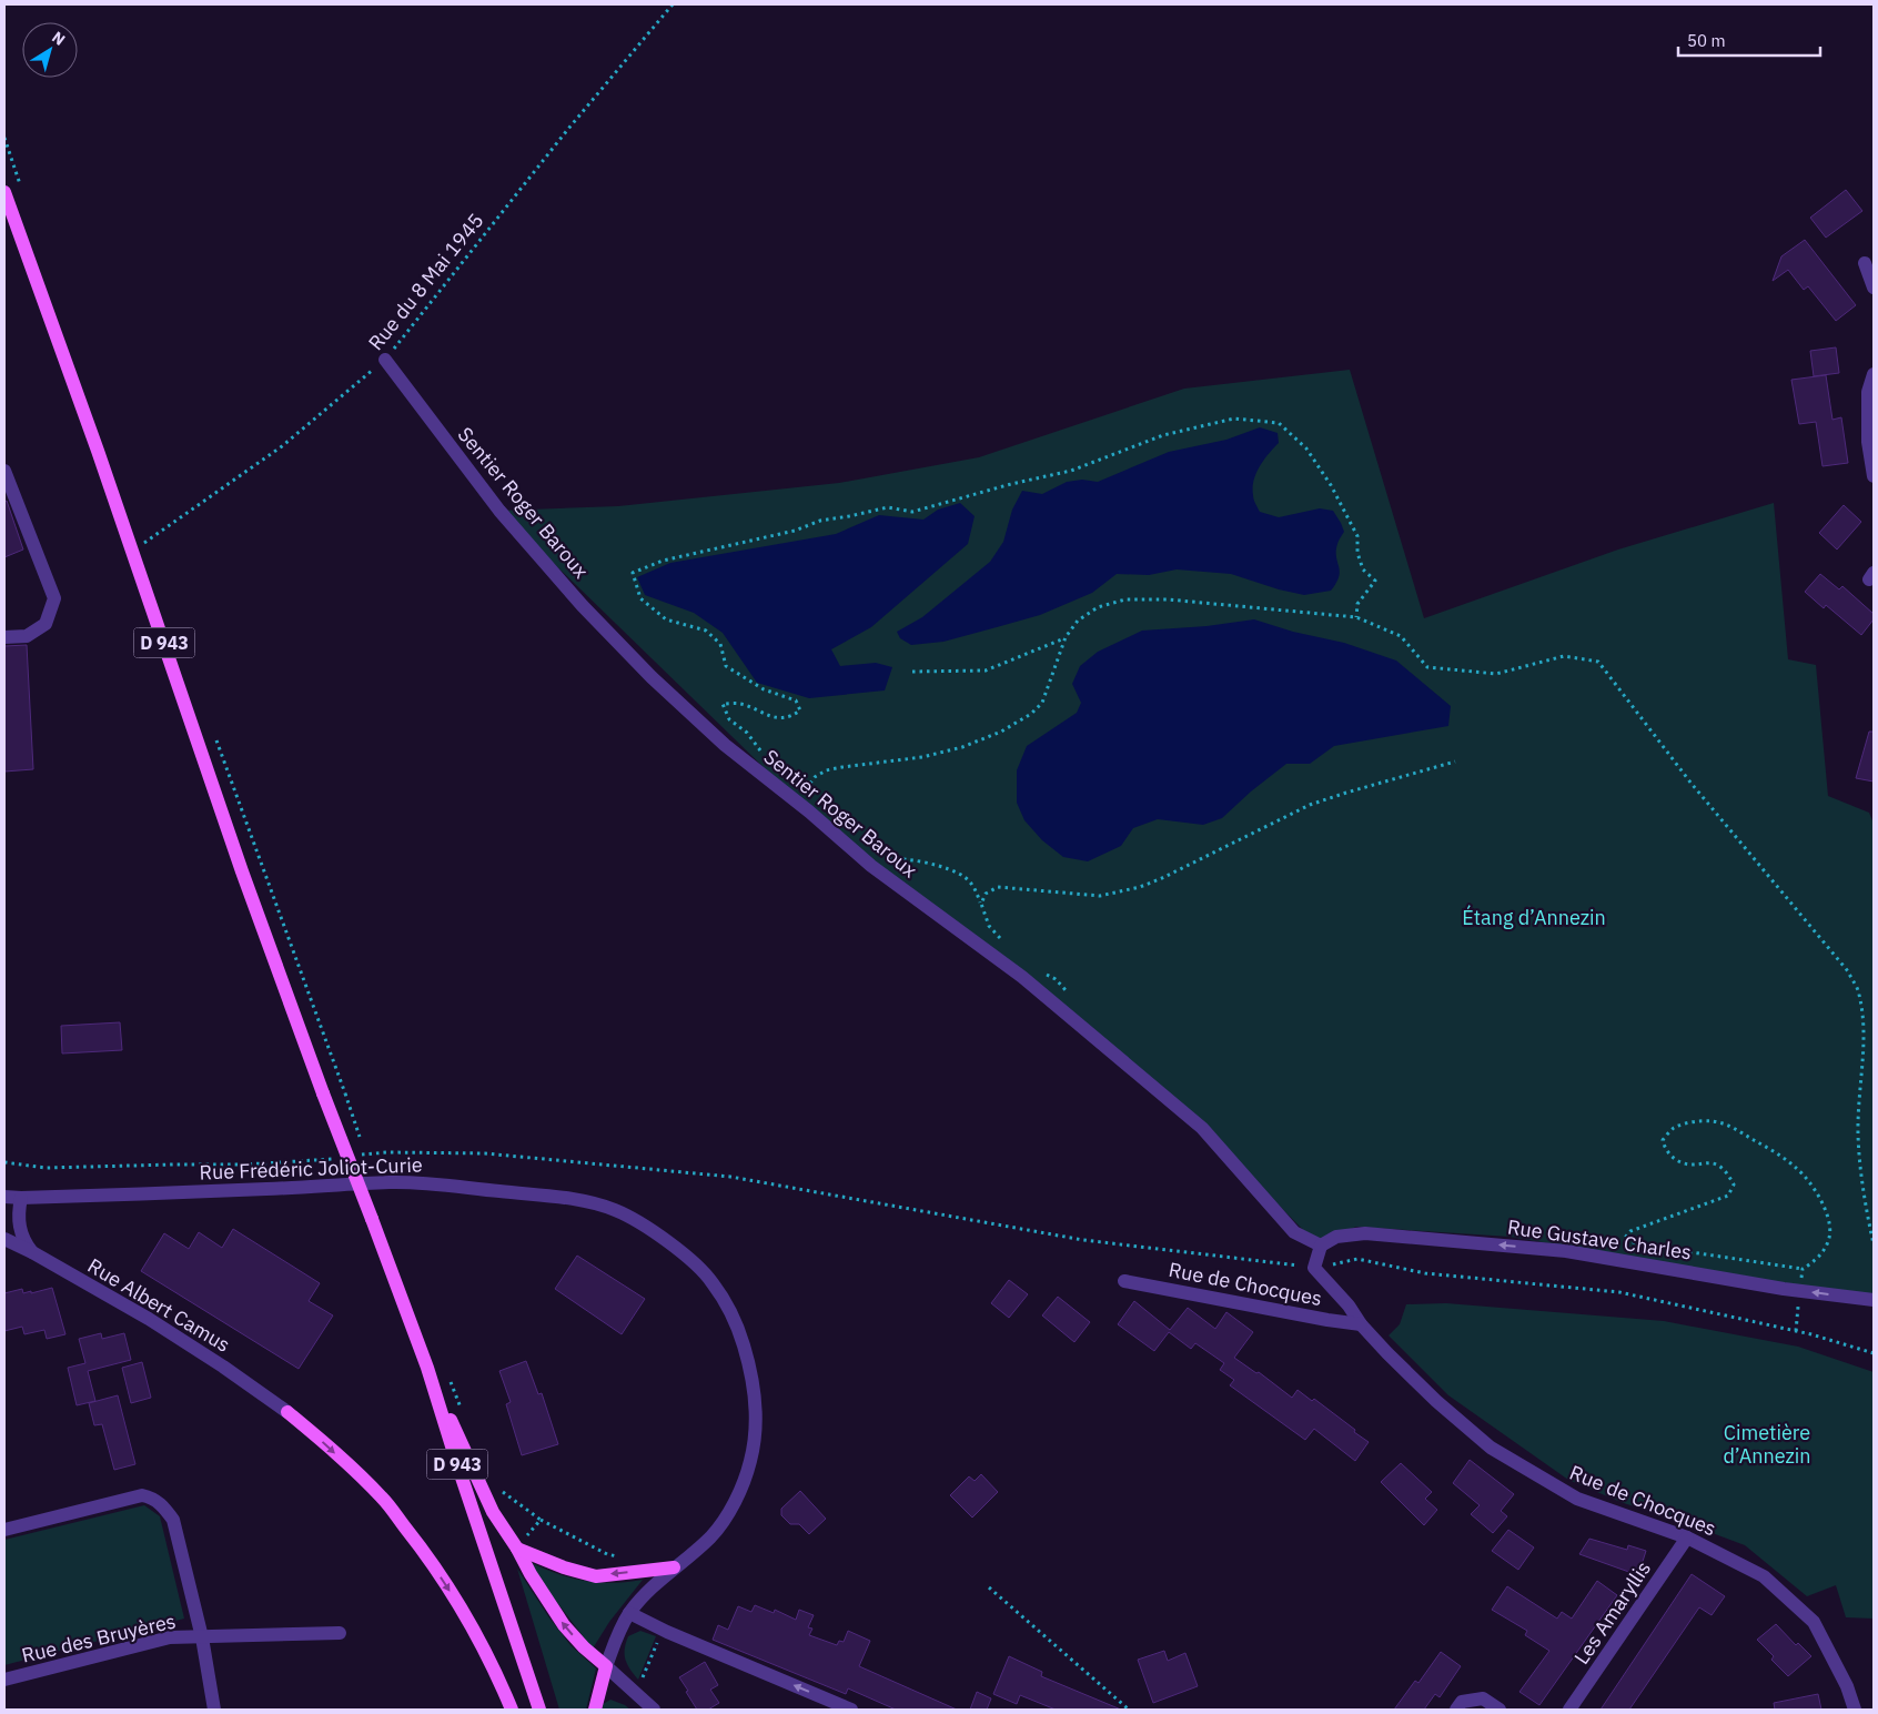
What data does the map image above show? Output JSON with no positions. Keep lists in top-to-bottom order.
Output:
{
  "streets": {
    "main road": ["D 943"],
    "street": [
      "Sentier Roger Baroux",
      "Rue Frédéric Joliot-Curie",
      "Rue Gustave Charles",
      "Rue de Chocques",
      "Rue Albert Camus",
      "Les Amaryllis",
      "Rue des Bruyères"
    ],
    "path": ["Rue du 8 Mai 1945"]
  },
  "crossings": [
    ["Rue du 8 Mai 1945", "Sentier Roger Baroux"],
    ["Rue du 8 Mai 1945", "D 943"],
    ["Sentier Roger Baroux", "Rue Gustave Charles"],
    ["Sentier Roger Baroux", "Rue de Chocques"],
    ["Rue Gustave Charles", "Rue de Chocques"],
    ["Rue de Chocques", "Les Amaryllis"]
  ],
  "one_way": ["Rue Gustave Charles"],
  "parks": ["Étang d’Annezin", "Cimetière d’Annezin"],
  "scale_bar": "50 m",
  "north": "top right"
}
